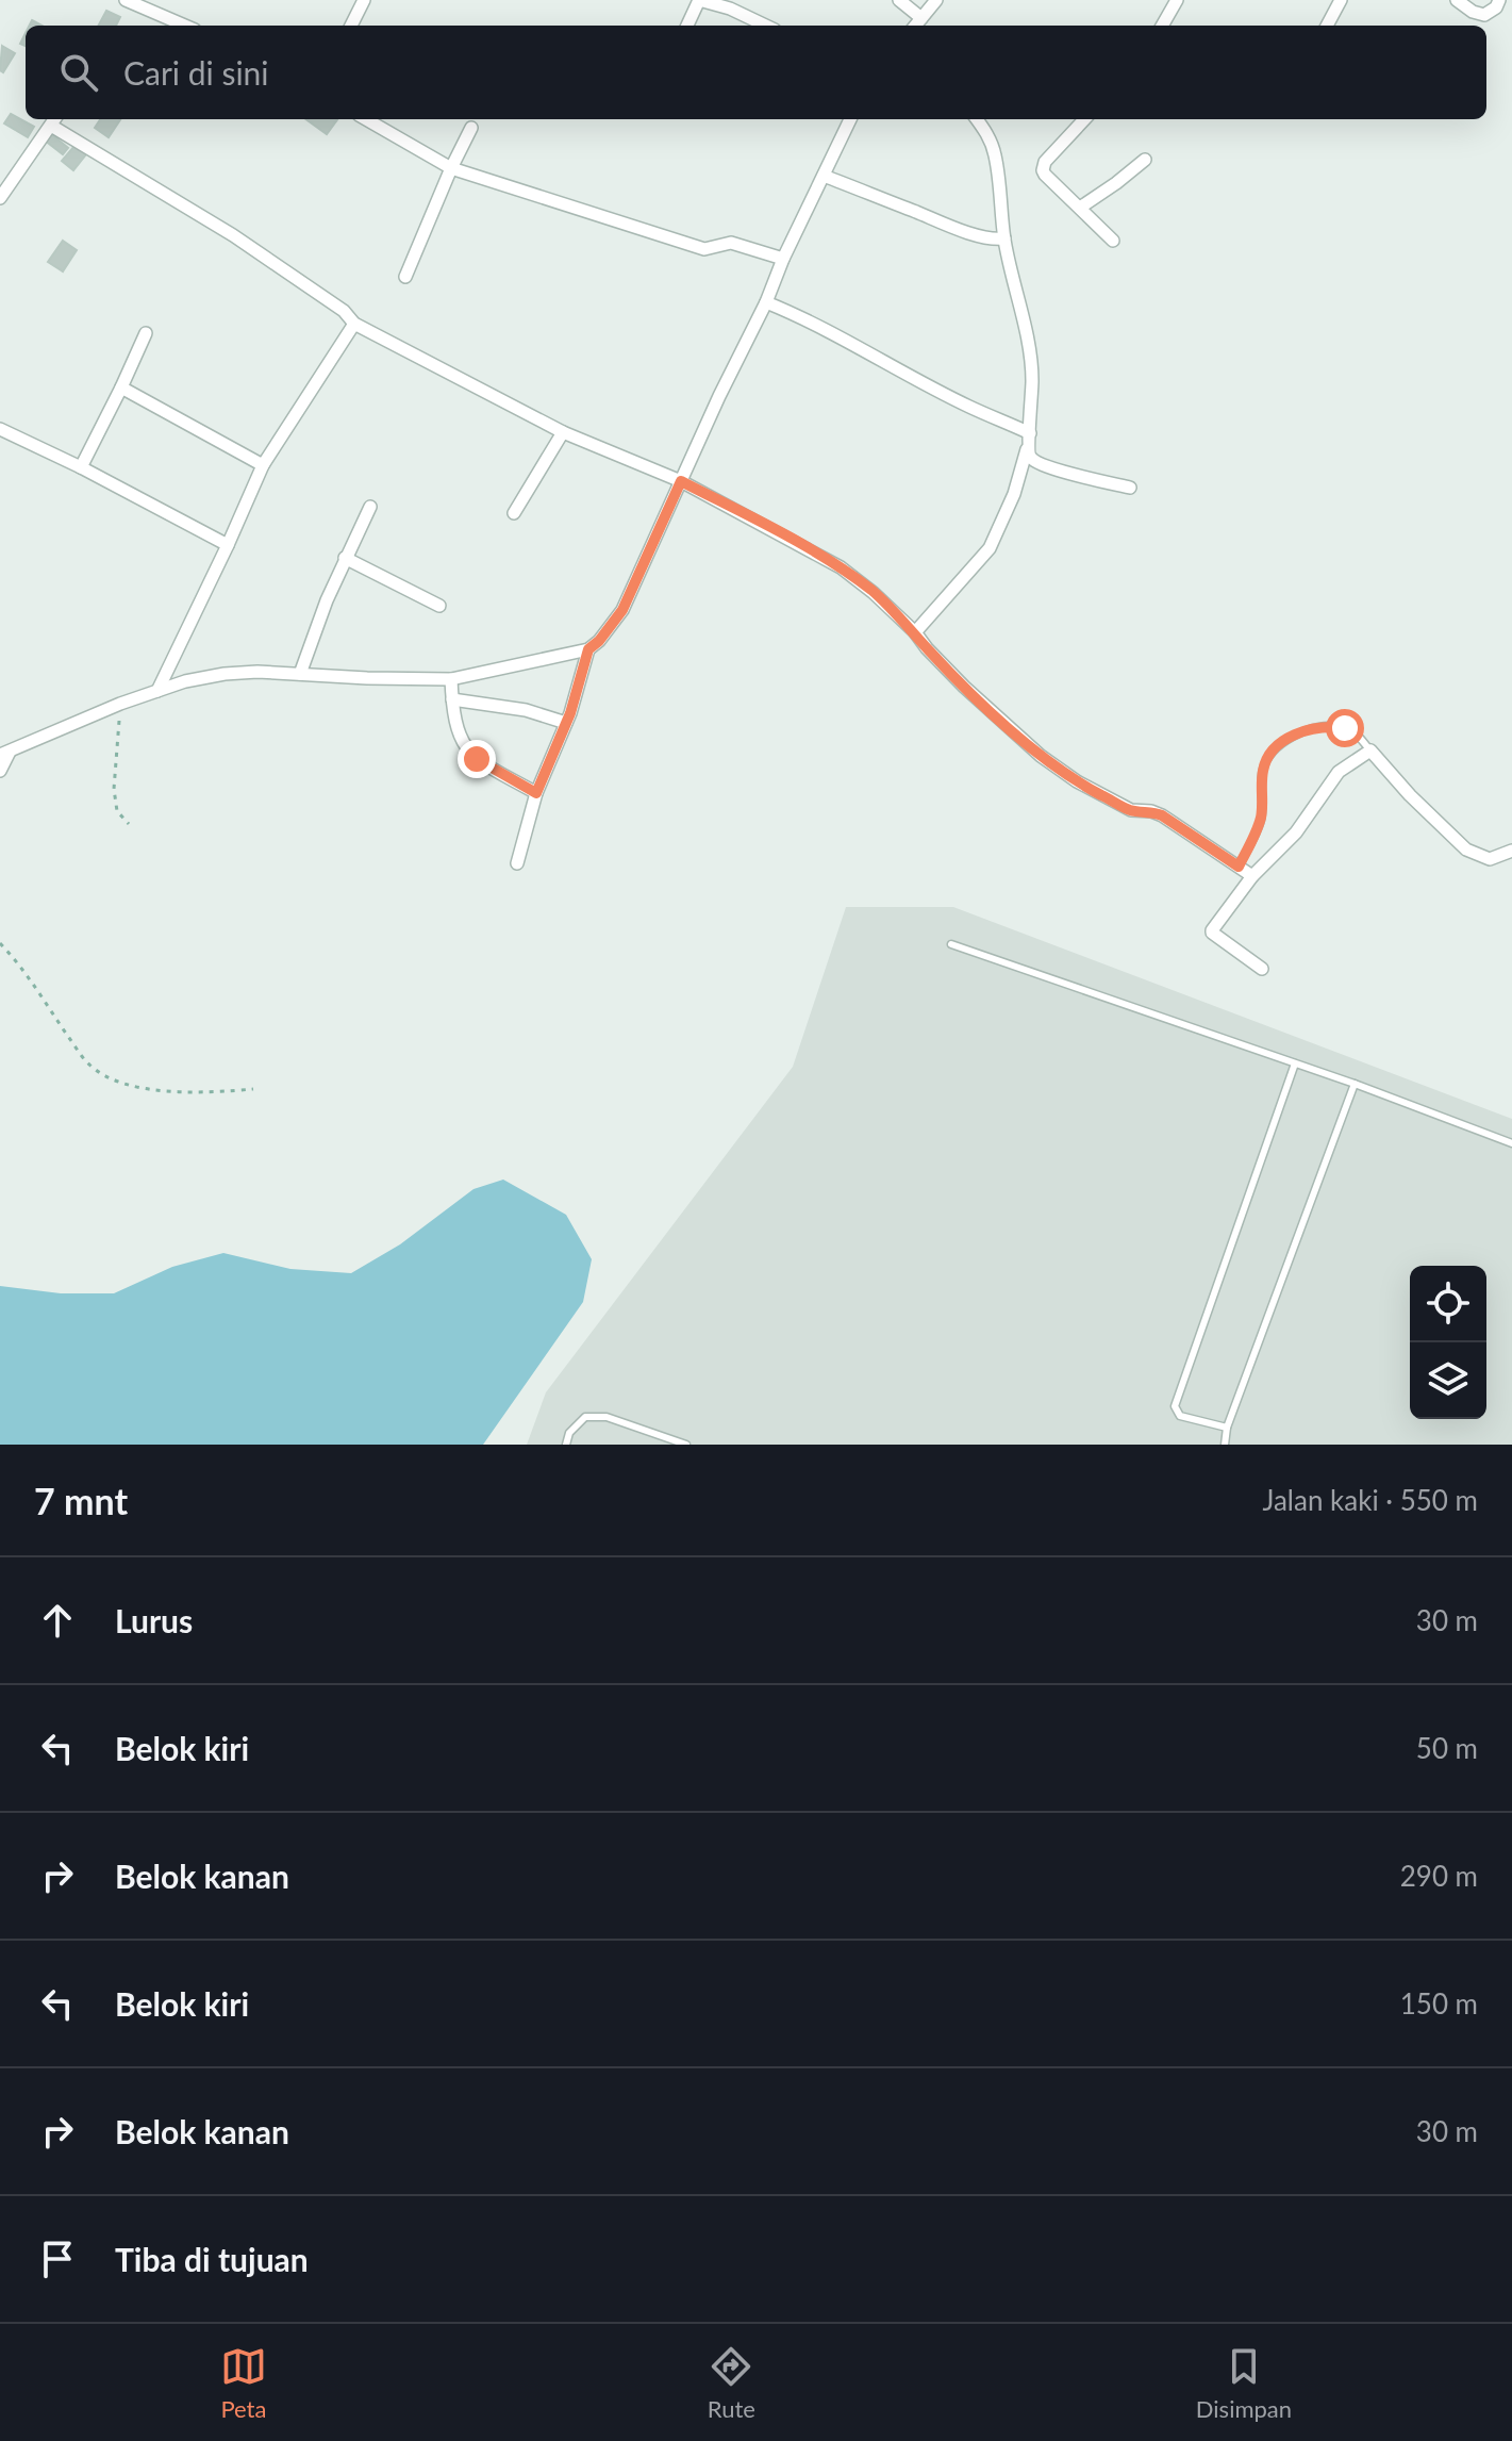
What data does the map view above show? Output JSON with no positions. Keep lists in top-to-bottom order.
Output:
{
  "page": {
    "search": "Cari di sini",
    "heading": ["7 mnt", "Jalan kaki · 550 m"],
    "list": [
      ["Lurus", "30 m"],
      ["Belok kiri", "50 m"],
      ["Belok kanan", "290 m"],
      ["Belok kiri", "150 m"],
      ["Belok kanan", "30 m"],
      "Tiba di tujuan"
    ],
    "nav": ["Peta", "Rute", "Disimpan"]
  }
}
